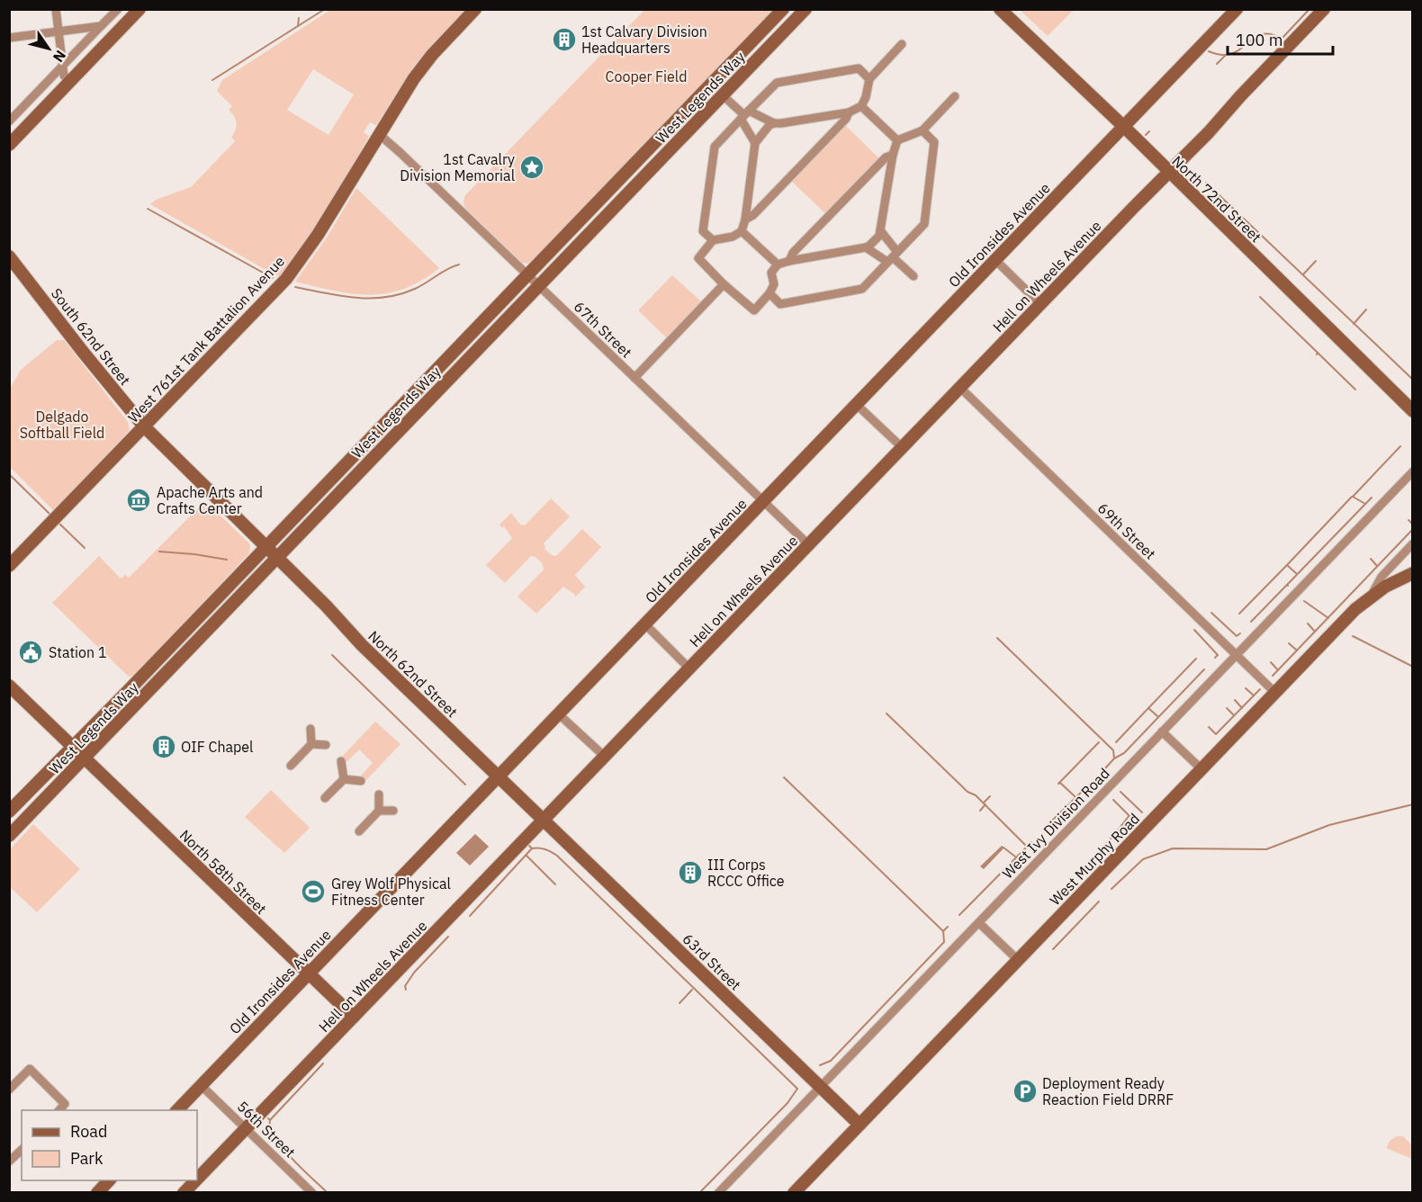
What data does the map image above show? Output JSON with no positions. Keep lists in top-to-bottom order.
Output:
{
  "streets": {
    "street": [
      "West Legends Way",
      "North 72nd Street",
      "Old Ironsides Avenue",
      "Hell on Wheels Avenue",
      "67th Street",
      "South 62nd Street",
      "West 761st Tank Battalion Avenue",
      "69th Street",
      "North 62nd Street",
      "West Ivy Division Road",
      "West Murphy Road",
      "North 58th Street",
      "63rd Street",
      "56th Street"
    ]
  },
  "crossings": [
    ["West Legends Way", "67th Street"],
    ["West Legends Way", "South 62nd Street"],
    ["West Legends Way", "North 62nd Street"],
    ["West Legends Way", "North 58th Street"],
    ["North 72nd Street", "Old Ironsides Avenue"],
    ["North 72nd Street", "Hell on Wheels Avenue"],
    ["Old Ironsides Avenue", "67th Street"],
    ["Old Ironsides Avenue", "North 62nd Street"],
    ["Old Ironsides Avenue", "North 58th Street"],
    ["Old Ironsides Avenue", "56th Street"],
    ["Hell on Wheels Avenue", "67th Street"],
    ["Hell on Wheels Avenue", "69th Street"],
    ["Hell on Wheels Avenue", "North 62nd Street"],
    ["Hell on Wheels Avenue", "North 58th Street"],
    ["Hell on Wheels Avenue", "63rd Street"],
    ["Hell on Wheels Avenue", "56th Street"],
    ["67th Street", "West 761st Tank Battalion Avenue"],
    ["South 62nd Street", "West 761st Tank Battalion Avenue"],
    ["South 62nd Street", "North 62nd Street"],
    ["69th Street", "West Ivy Division Road"],
    ["69th Street", "West Murphy Road"],
    ["North 62nd Street", "63rd Street"],
    ["West Ivy Division Road", "63rd Street"],
    ["West Murphy Road", "63rd Street"]
  ],
  "parks": ["Cooper Field", "Delgado Softball Field"],
  "places": {
    "building": ["1st Calvary Division Headquarters", "OIF Chapel", "III Corps RCCC Office"],
    "place": ["1st Cavalry Division Memorial"],
    "museum": ["Apache Arts and Crafts Center"],
    "public building": ["Station 1"],
    "sports": ["Grey Wolf Physical Fitness Center"],
    "parking": ["Deployment Ready Reaction Field DRRF"]
  },
  "legend": ["Road", "Park"],
  "scale_bar": "100 m",
  "north": "bottom right"
}
